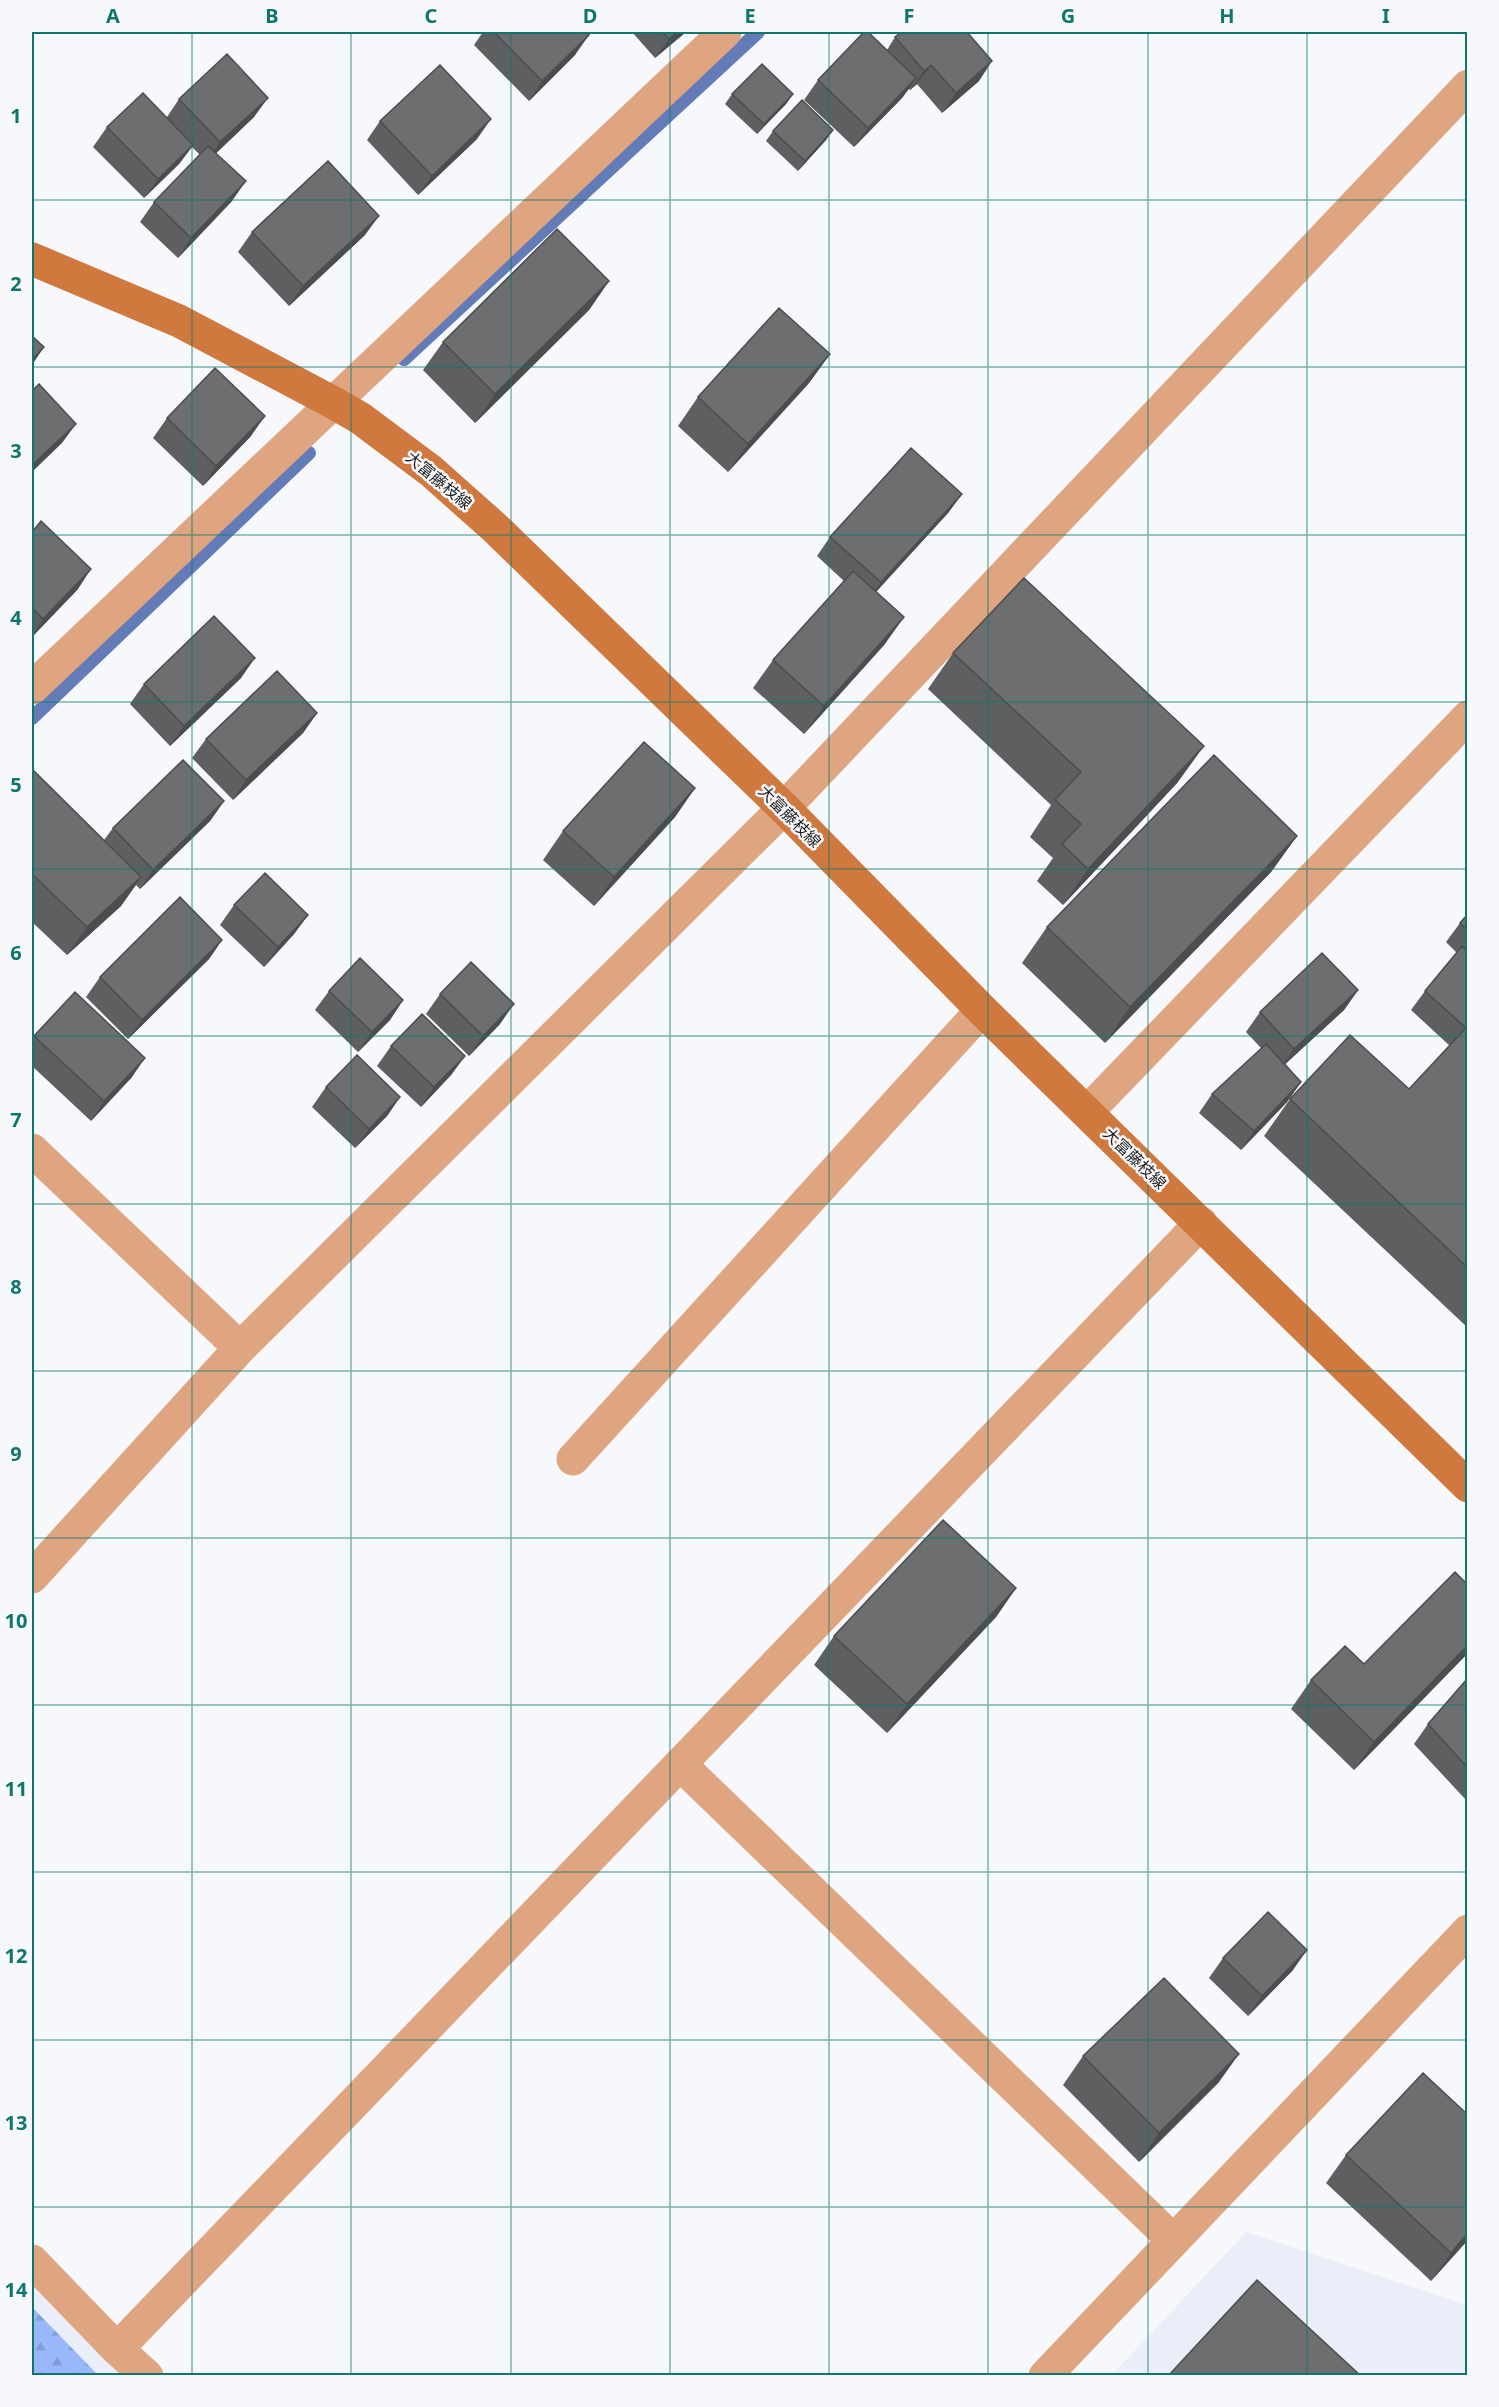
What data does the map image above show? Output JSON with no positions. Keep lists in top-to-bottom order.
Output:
{
  "streets": {
    "main road": ["大富藤枝線"]
  },
  "grid": {
    "columns": [
      "A",
      "B",
      "C",
      "D",
      "E",
      "F",
      "G",
      "H",
      "I"
    ],
    "rows": [
      "1",
      "2",
      "3",
      "4",
      "5",
      "6",
      "7",
      "8",
      "9",
      "10",
      "11",
      "12",
      "13",
      "14"
    ]
  }
}
